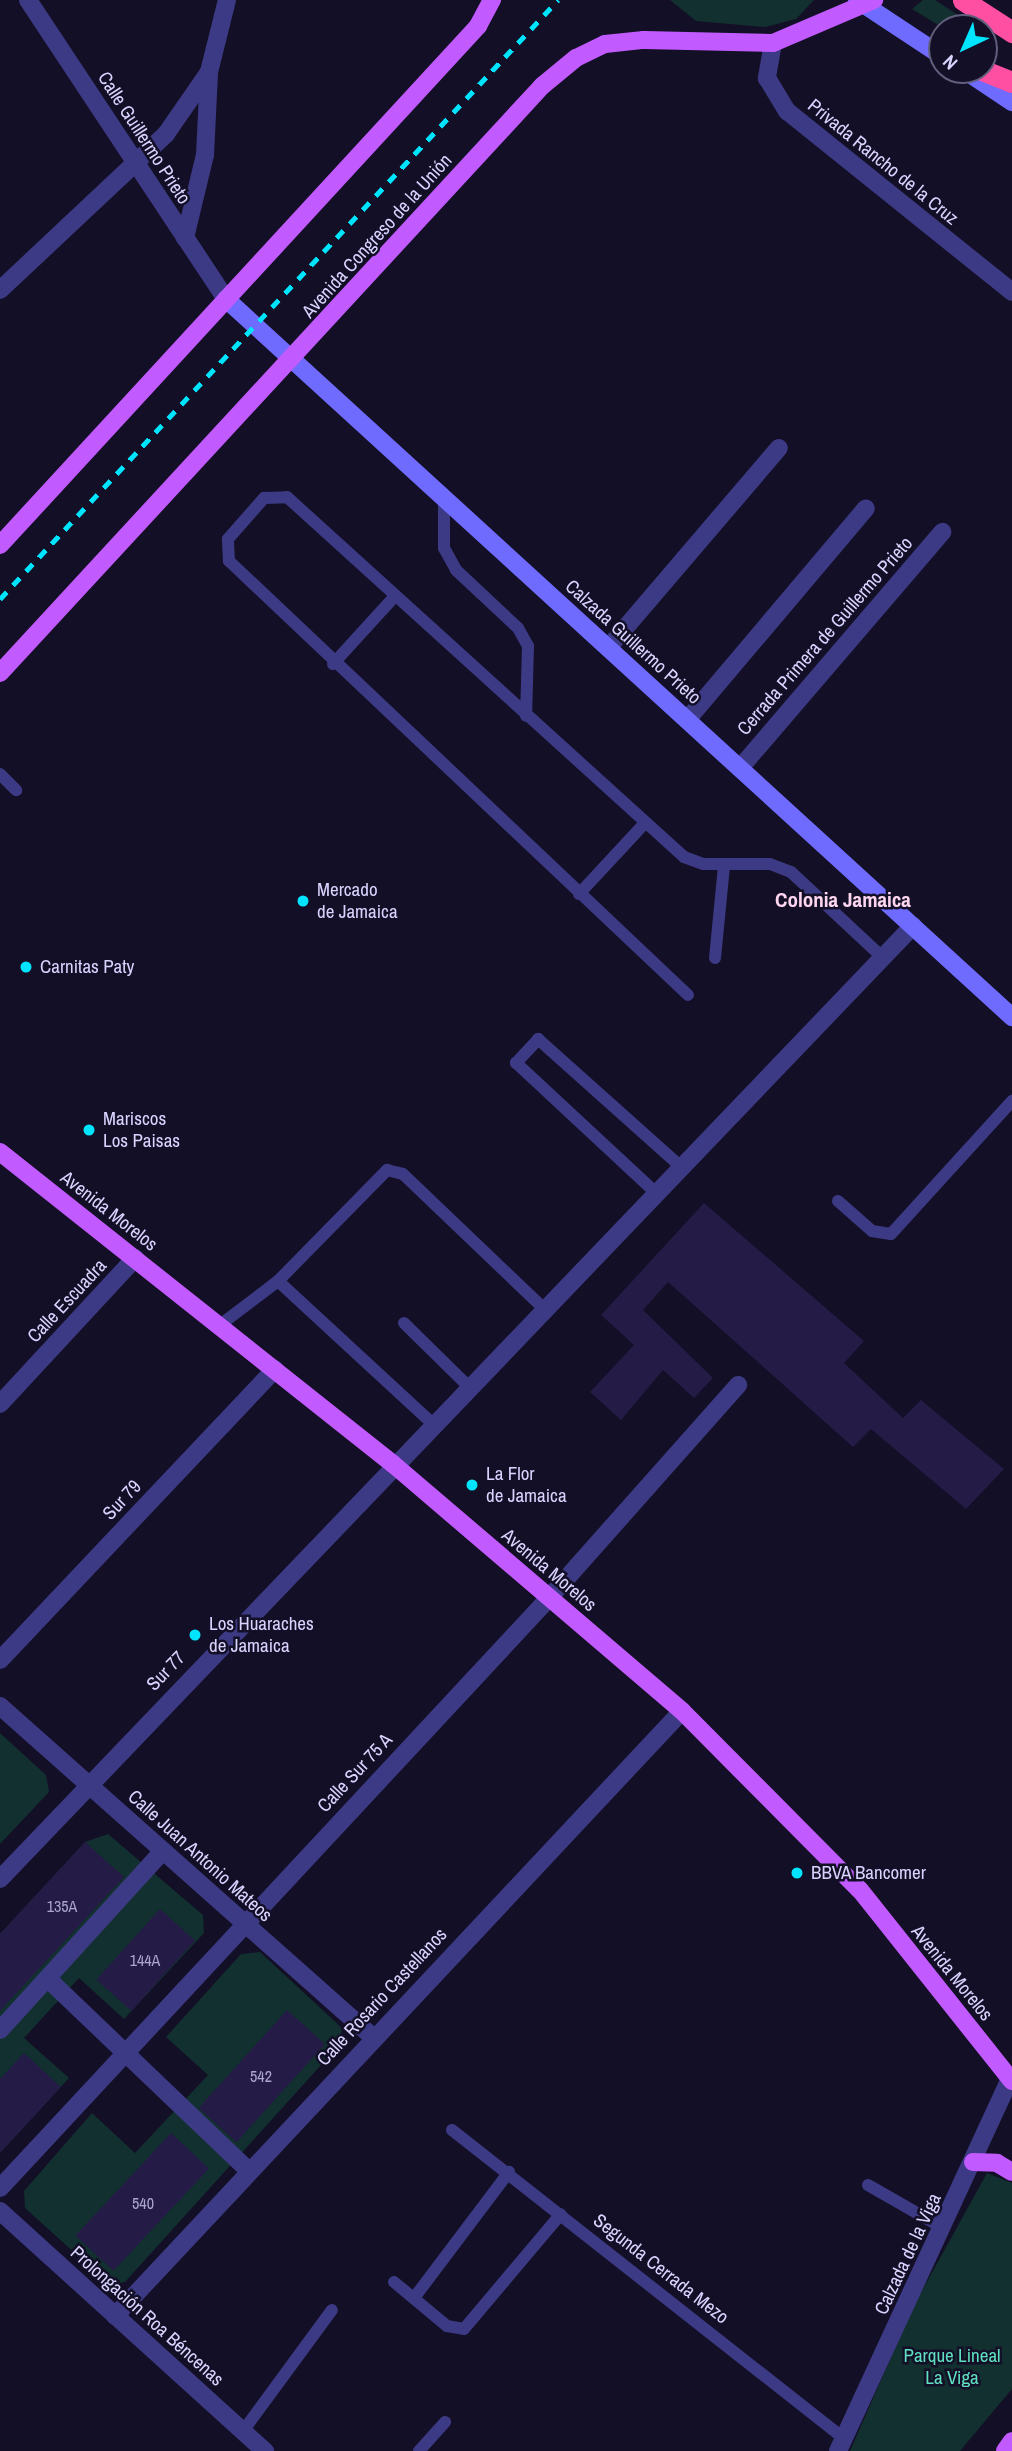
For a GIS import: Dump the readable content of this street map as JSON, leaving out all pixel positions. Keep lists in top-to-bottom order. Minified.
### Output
{"streets":{"main road":["Avenida Congreso de la Unión","Avenida Morelos"],"street":["Calle Guillermo Prieto","Privada Rancho de la Cruz","Cerrada Primera de Guillermo Prieto","Calzada Guillermo Prieto","Calle Escuadra","Sur 79","Sur 77","Calle Sur 75 A","Calle Juan Antonio Mateos","Calle Rosario Castellanos","Calzada de la Viga","Prolongación Roa Béncenas"],"lane":["Segunda Cerrada Mezo"]},"crossings":[["Calle Guillermo Prieto","Calzada Guillermo Prieto"],["Privada Rancho de la Cruz","Avenida Congreso de la Unión"],["Avenida Congreso de la Unión","Calzada Guillermo Prieto"],["Cerrada Primera de Guillermo Prieto","Calzada Guillermo Prieto"],["Calzada Guillermo Prieto","Sur 77"],["Avenida Morelos","Calle Escuadra"],["Avenida Morelos","Sur 79"],["Avenida Morelos","Sur 77"],["Avenida Morelos","Calle Sur 75 A"],["Avenida Morelos","Calle Rosario Castellanos"],["Avenida Morelos","Calzada de la Viga"],["Sur 77","Calle Juan Antonio Mateos"],["Calle Sur 75 A","Calle Juan Antonio Mateos"],["Calle Juan Antonio Mateos","Calle Rosario Castellanos"],["Calle Rosario Castellanos","Prolongación Roa Béncenas"],["Calzada de la Viga","Segunda Cerrada Mezo"]],"districts":["Colonia Jamaica"],"parks":["Parque Lineal La Viga"],"places":["Mercado de Jamaica","Carnitas Paty","Mariscos Los Paisas","La Flor de Jamaica","Los Huaraches de Jamaica","BBVA Bancomer"],"house_numbers":["135A","144A","542","540"],"north":"bottom left"}
